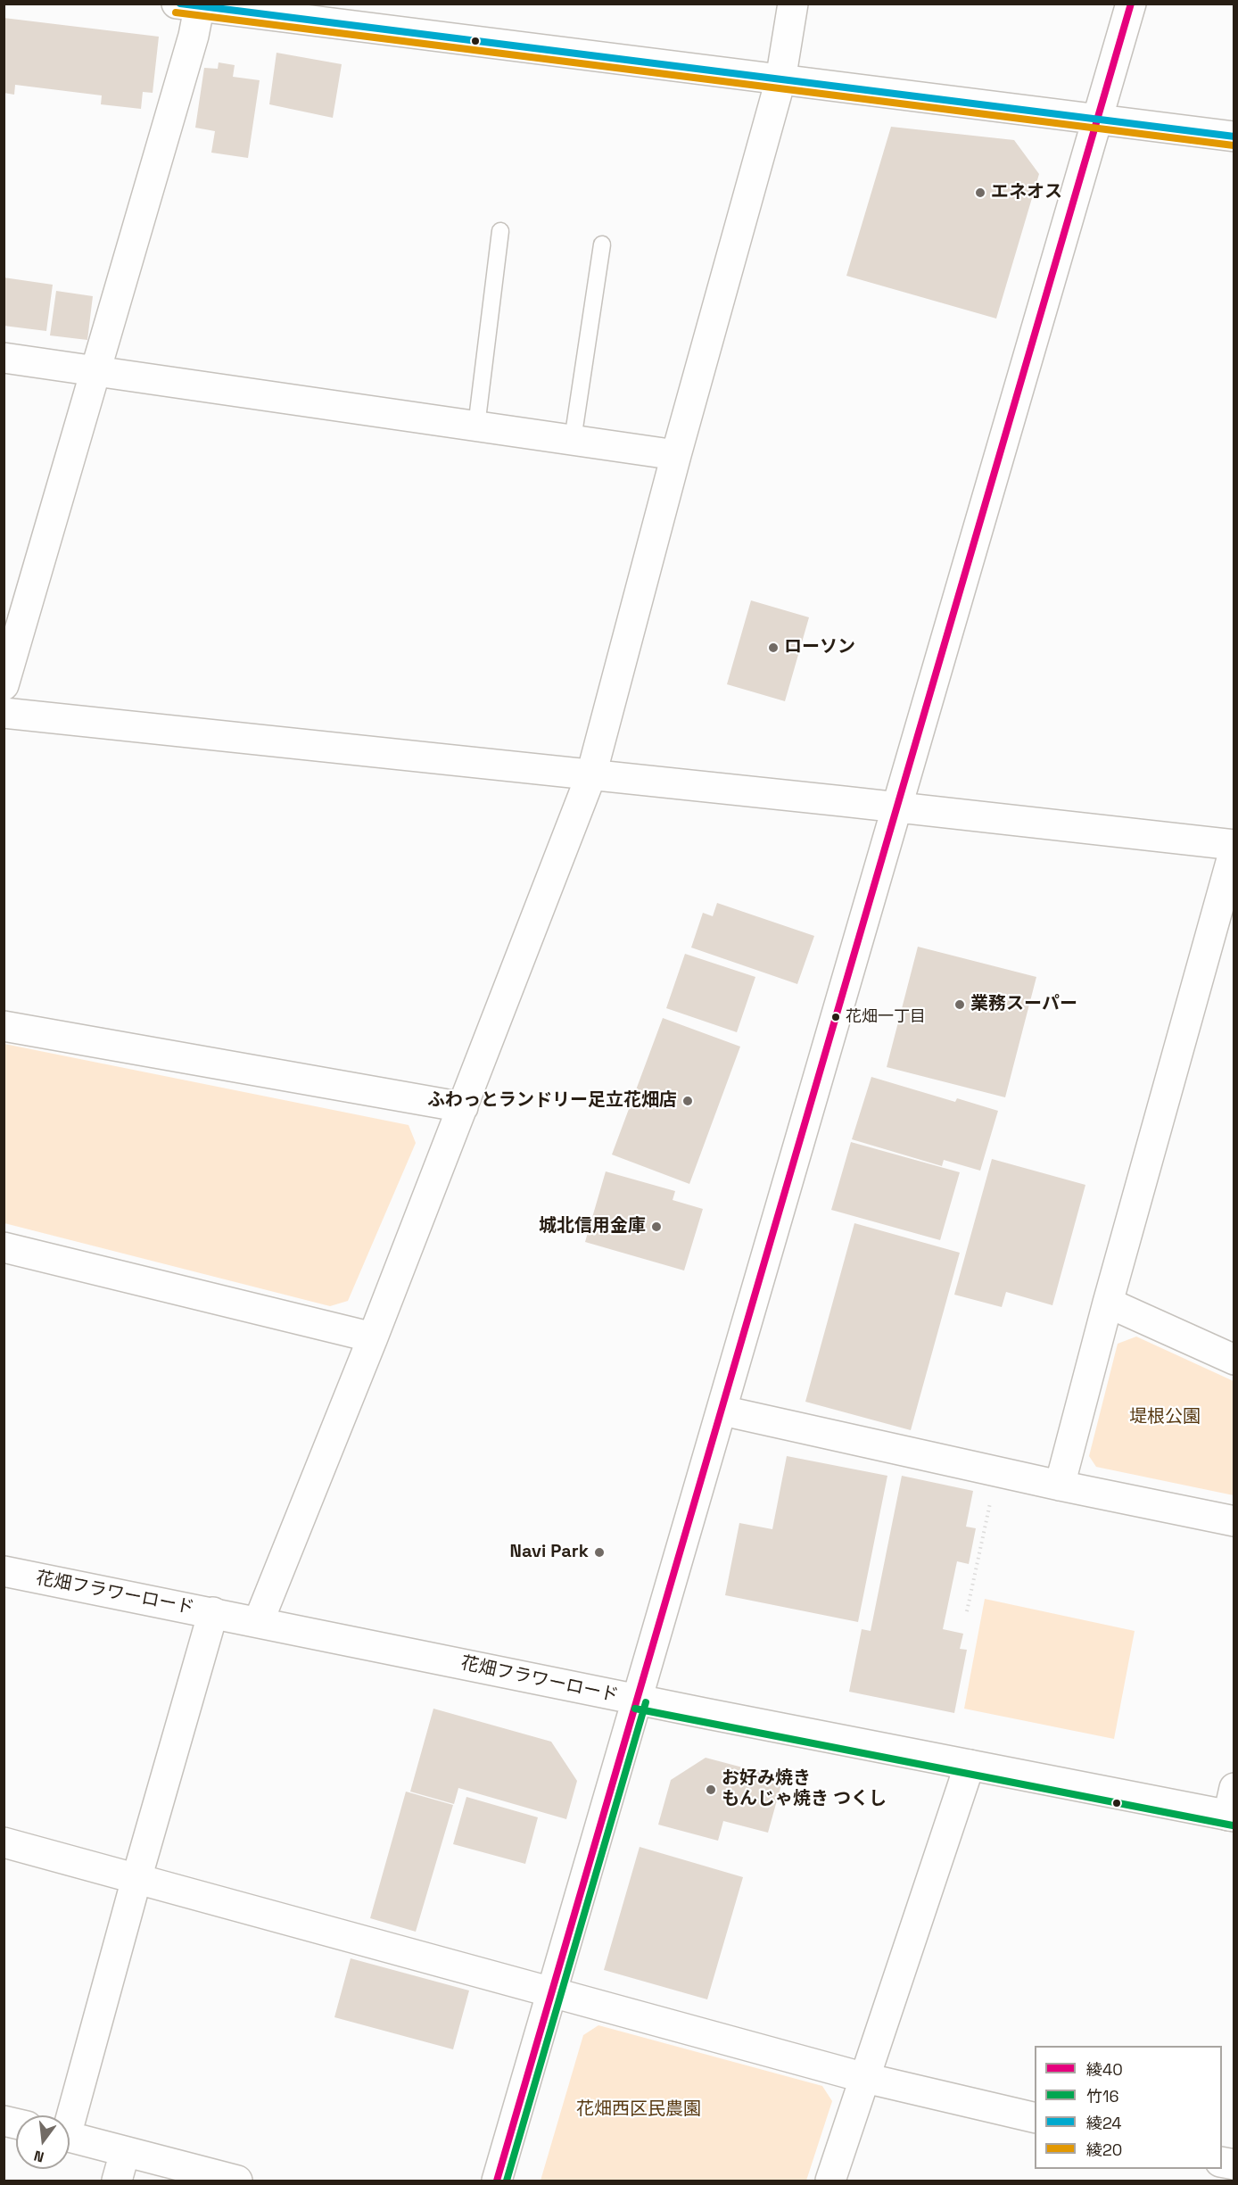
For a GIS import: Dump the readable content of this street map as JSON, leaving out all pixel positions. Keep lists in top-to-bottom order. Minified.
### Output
{"streets":{"street":["花畑フラワーロード"]},"parks":["堤根公園","花畑西区民農園"],"places":["エネオス","ローソン","業務スーパー","花畑一丁目","ふわっとランドリー足立花畑店","城北信用金庫","Navi Park","お好み焼き もんじゃ焼き つくし"],"lines":["transit line 綾40","transit line 綾24","transit line 綾20","transit line 竹16"],"legend":["綾40","竹16","綾24","綾20"],"north":"bottom"}
